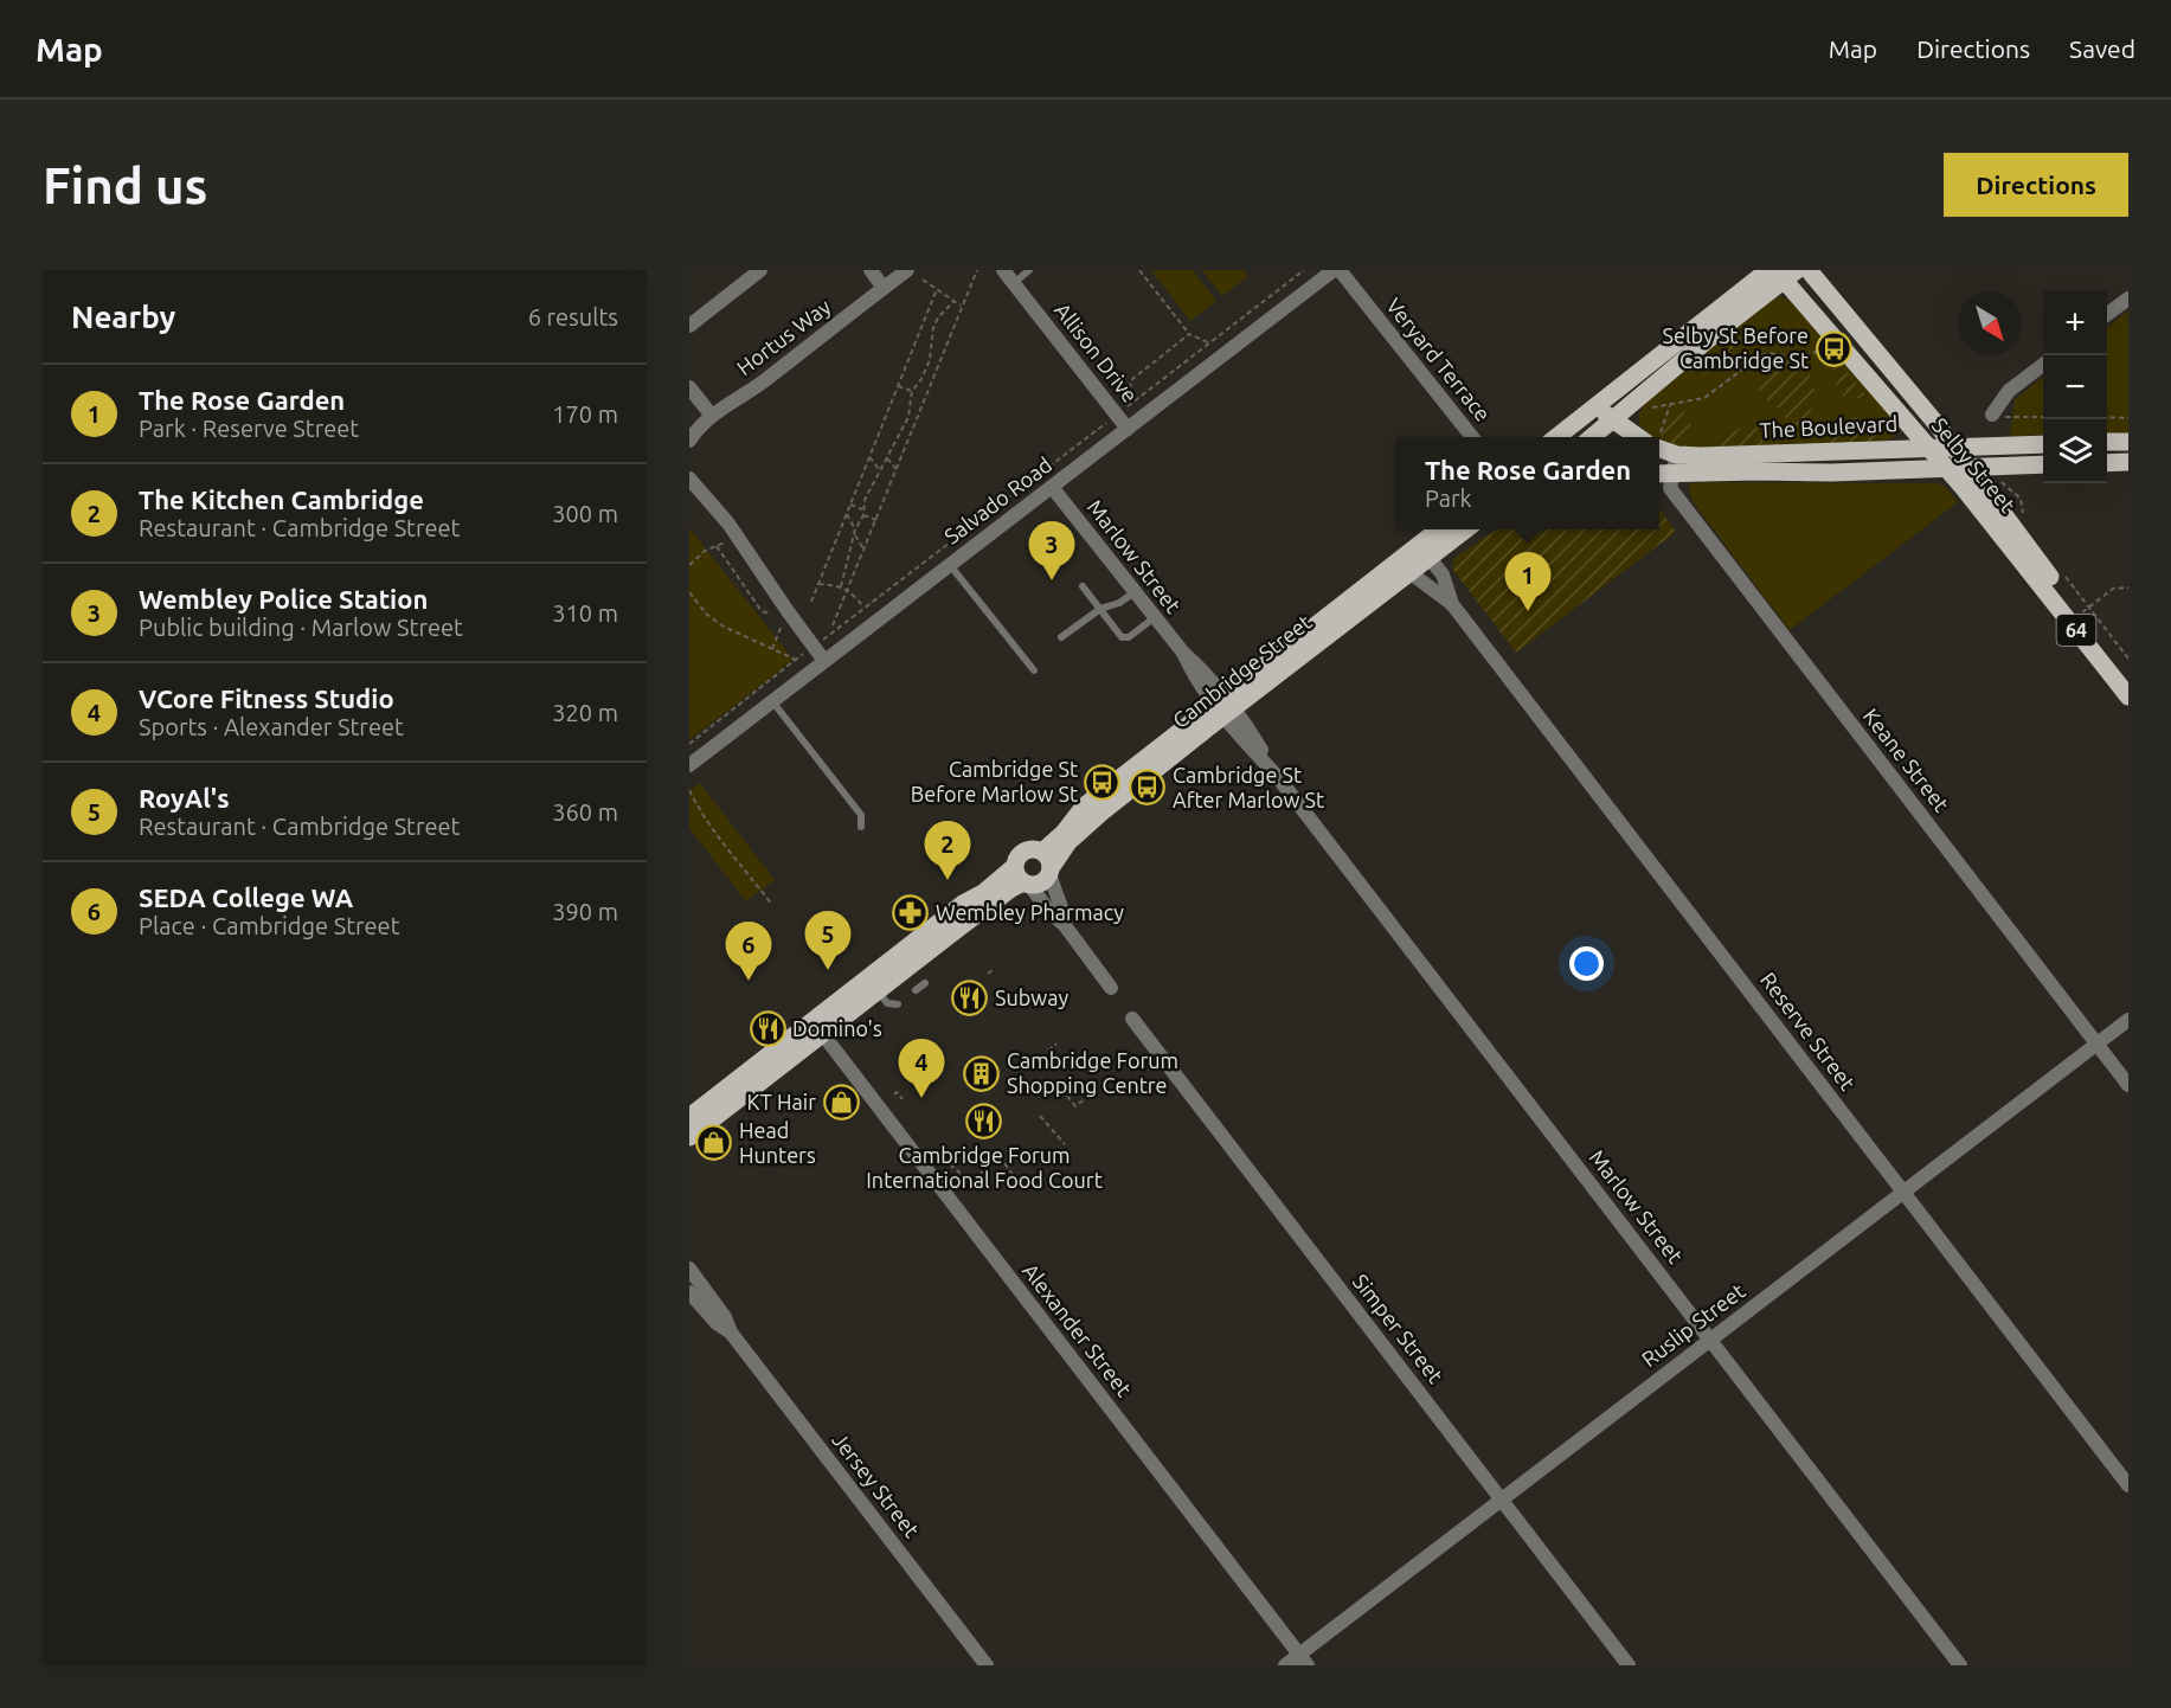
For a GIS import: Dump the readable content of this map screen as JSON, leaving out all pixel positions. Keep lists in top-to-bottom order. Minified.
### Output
{"streets":{"main road":["The Boulevard","Selby Street","64","Cambridge Street"],"street":["Hortus Way","Allison Drive","Veryard Terrace","Salvado Road","Marlow Street","Keane Street","Reserve Street","Ruslip Street","Simper Street","Alexander Street","Jersey Street"]},"crossings":[["Allison Drive","Salvado Road"],["The Boulevard","Selby Street"],["The Boulevard","Keane Street"],["Salvado Road","Marlow Street"],["Marlow Street","Cambridge Street"],["Marlow Street","Ruslip Street"],["Cambridge Street","Reserve Street"],["Keane Street","Ruslip Street"],["Reserve Street","Ruslip Street"],["Ruslip Street","Simper Street"],["Ruslip Street","Alexander Street"]],"places":{"bus stop":["Selby St Before Cambridge St","Cambridge St Before Marlow St","Cambridge St After Marlow St"],"pharmacy":["Wembley Pharmacy"],"restaurant":["Subway","Domino's","Cambridge Forum International Food Court"],"building":["Cambridge Forum Shopping Centre"],"shop":["KT Hair","Head Hunters"]},"north":"bottom right","page":{"header":"Map","nav":["Map","Directions","Saved"],"buttons":"Directions","title":"Find us","heading":["Nearby","6 results"],"map_buttons":["+","−"],"list":[{"mark":"1","name":"The Rose Garden","note":"Park · Reserve Street","value":"170 m"},{"mark":"2","name":"The Kitchen Cambridge","note":"Restaurant · Cambridge Street","value":"300 m"},{"mark":"3","name":"Wembley Police Station","note":"Public building · Marlow Street","value":"310 m"},{"mark":"4","name":"VCore Fitness Studio","note":"Sports · Alexander Street","value":"320 m"},{"mark":"5","name":"RoyAl's","note":"Restaurant · Cambridge Street","value":"360 m"},{"mark":"6","name":"SEDA College WA","note":"Place · Cambridge Street","value":"390 m"}],"popup":["The Rose Garden","Park"],"pins":["3","1","2","5","6","4"]}}
